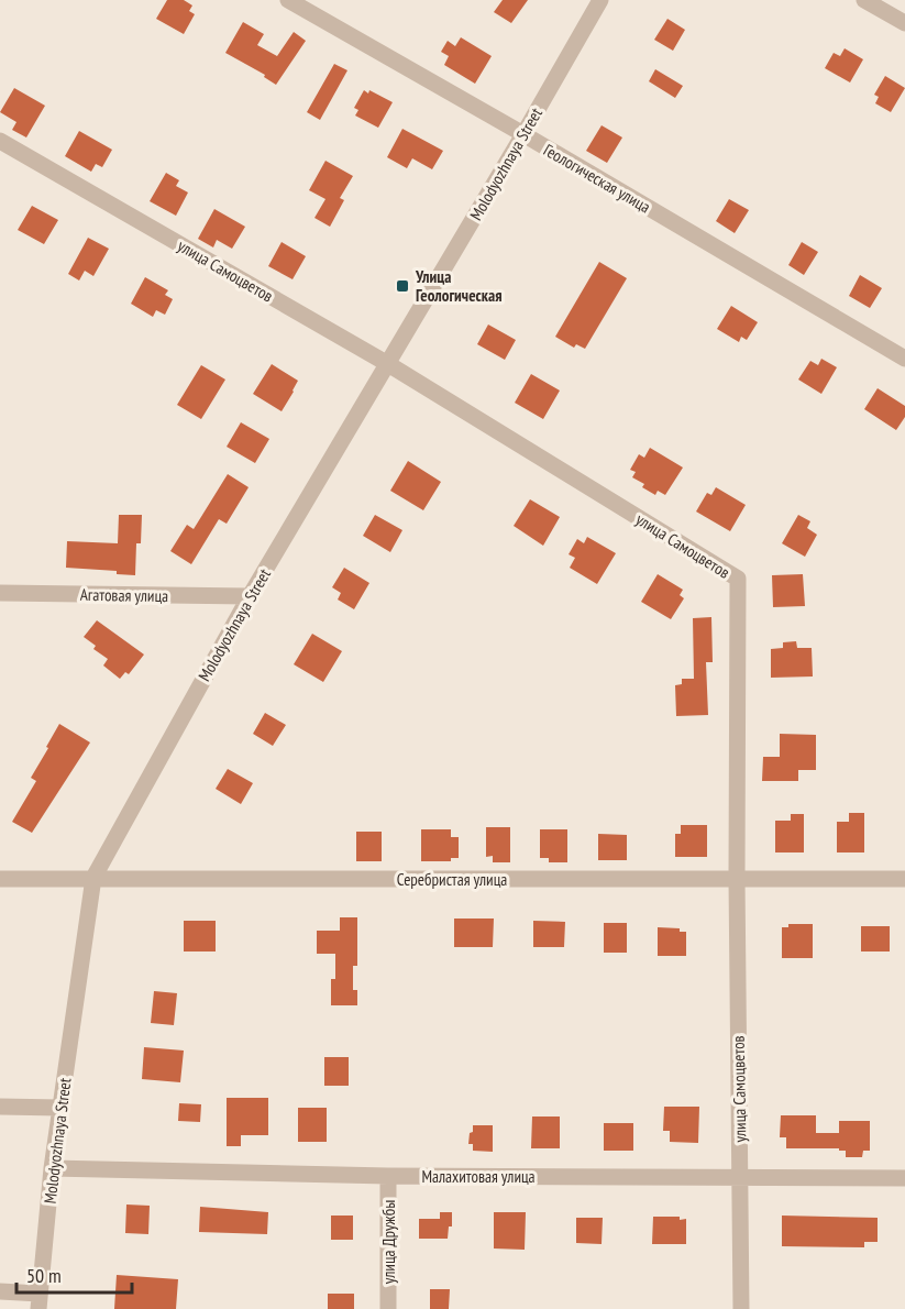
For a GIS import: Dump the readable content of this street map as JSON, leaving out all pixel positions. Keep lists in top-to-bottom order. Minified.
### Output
{"streets":{"street":["Molodyozhnaya Street","Геологическая улица","улица Самоцветов","Агатовая улица","Серебристая улица","Малахитовая улица","улица Дружбы"]},"crossings":[["Molodyozhnaya Street","Геологическая улица"],["Molodyozhnaya Street","улица Самоцветов"],["Molodyozhnaya Street","Агатовая улица"],["Molodyozhnaya Street","Серебристая улица"],["Molodyozhnaya Street","Малахитовая улица"],["улица Самоцветов","Серебристая улица"],["улица Самоцветов","Малахитовая улица"],["Малахитовая улица","улица Дружбы"]],"places":{"transit":["Улица Геологическая"]},"scale_bar":"50 m"}
